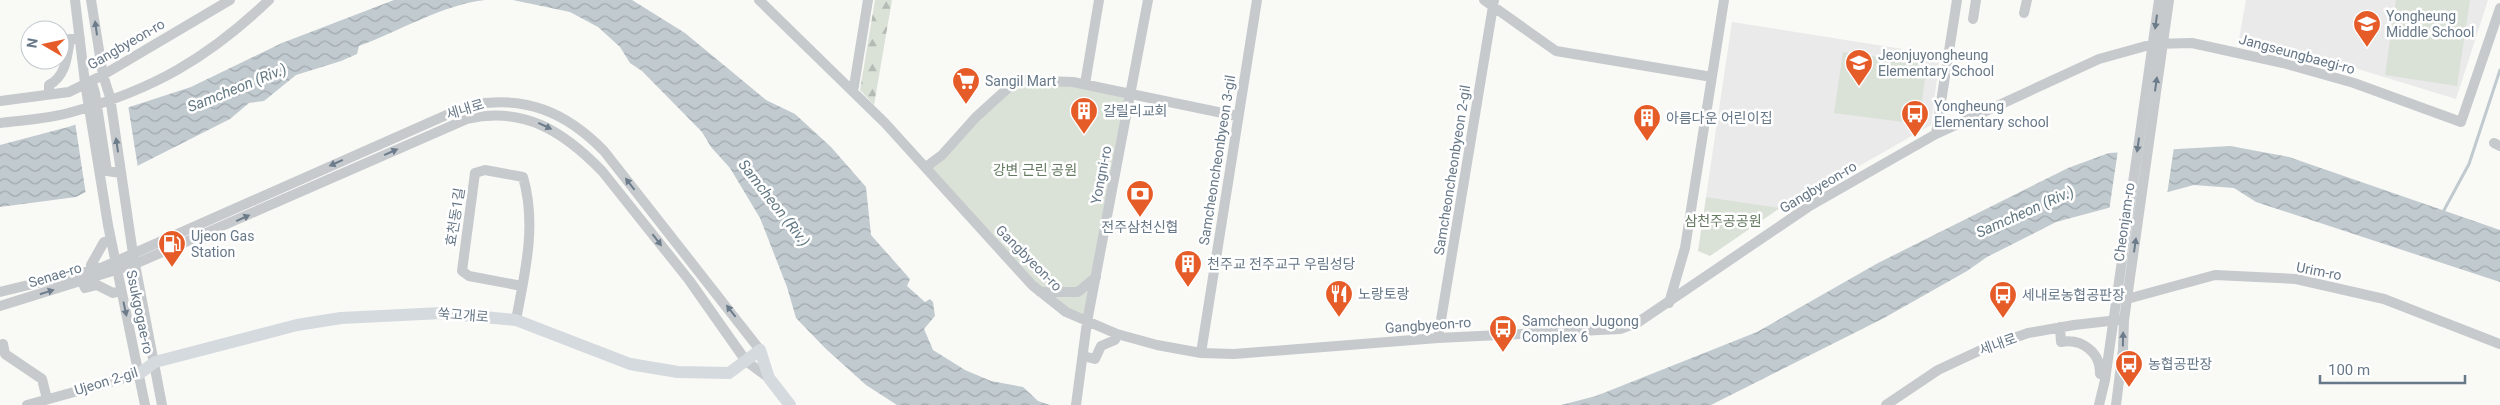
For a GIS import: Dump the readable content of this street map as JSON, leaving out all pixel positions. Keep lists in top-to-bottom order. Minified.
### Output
{"streets":{"main road":["세내로","쑥고개로","Ujeon 2-gil"],"street":["Gangbyeon-ro","Jangseungbaegi-ro","Samcheoncheonbyeon 3-gil","Samcheoncheonbyeon 2-gil","Yongni-ro","효천동1길","Cheonjam-ro","Urim-ro","Senae-ro","Ssukgogae-ro"]},"crossings":[["Gangbyeon-ro","Jangseungbaegi-ro"],["Gangbyeon-ro","Samcheoncheonbyeon 3-gil"],["Gangbyeon-ro","Samcheoncheonbyeon 2-gil"],["Gangbyeon-ro","Yongni-ro"],["Gangbyeon-ro","Cheonjam-ro"],["Gangbyeon-ro","Ssukgogae-ro"],["Jangseungbaegi-ro","Cheonjam-ro"],["세내로","Cheonjam-ro"],["세내로","Senae-ro"],["세내로","Ssukgogae-ro"],["세내로","쑥고개로"],["효천동1길","쑥고개로"],["Cheonjam-ro","Urim-ro"],["Senae-ro","Ssukgogae-ro"],["Ssukgogae-ro","쑥고개로"],["Ssukgogae-ro","Ujeon 2-gil"],["쑥고개로","Ujeon 2-gil"]],"water":["Samcheon (Riv.)"],"parks":["강변 근린 공원","삼천주공공원"],"places":{"school or university":["Yongheung Middle School","Jeonjuyongheung Elementary School"],"supermarket":["Sangil Mart"],"building":["갈릴리교회","아름다운 어린이집","천주교 전주교구 우림성당"],"bus stop":["Yongheung Elementary school","세내로농협공판장","Samcheon Jugong Complex 6","농협공판장"],"bank":["전주삼천신협"],"fuel station":["Ujeon Gas Station"],"restaurant":["노랑토랑"]},"scale_bar":"100 m","north":"left"}
